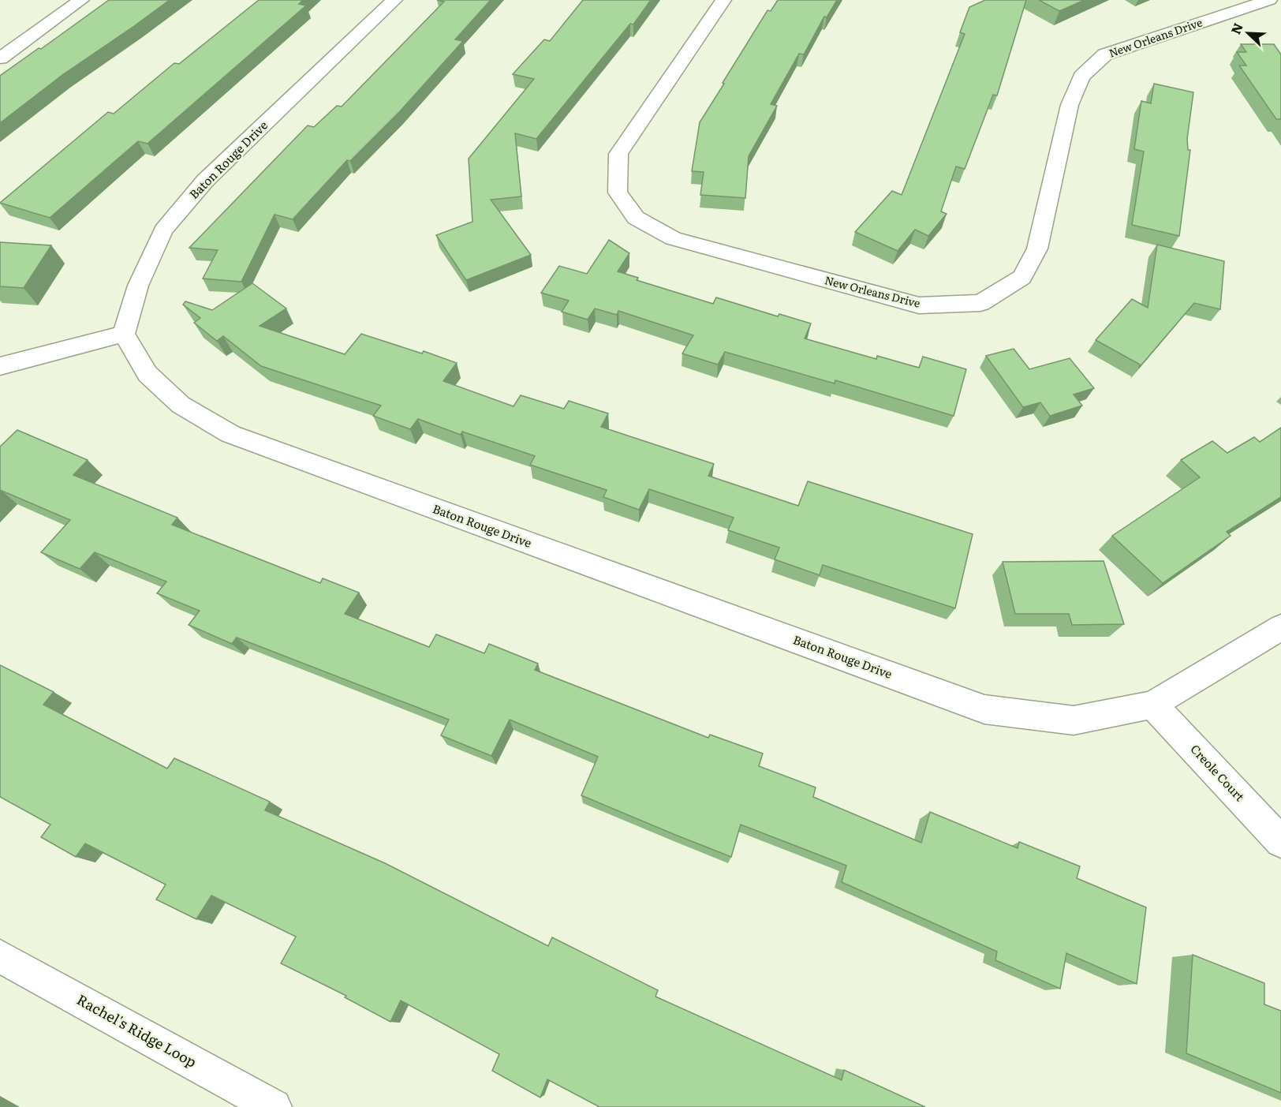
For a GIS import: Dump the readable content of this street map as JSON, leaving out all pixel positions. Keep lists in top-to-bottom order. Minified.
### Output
{"streets":{"street":["New Orleans Drive","Baton Rouge Drive","Creole Court","Rachel's Ridge Loop"]},"crossings":[["Baton Rouge Drive","Creole Court"]],"north":"top left"}
